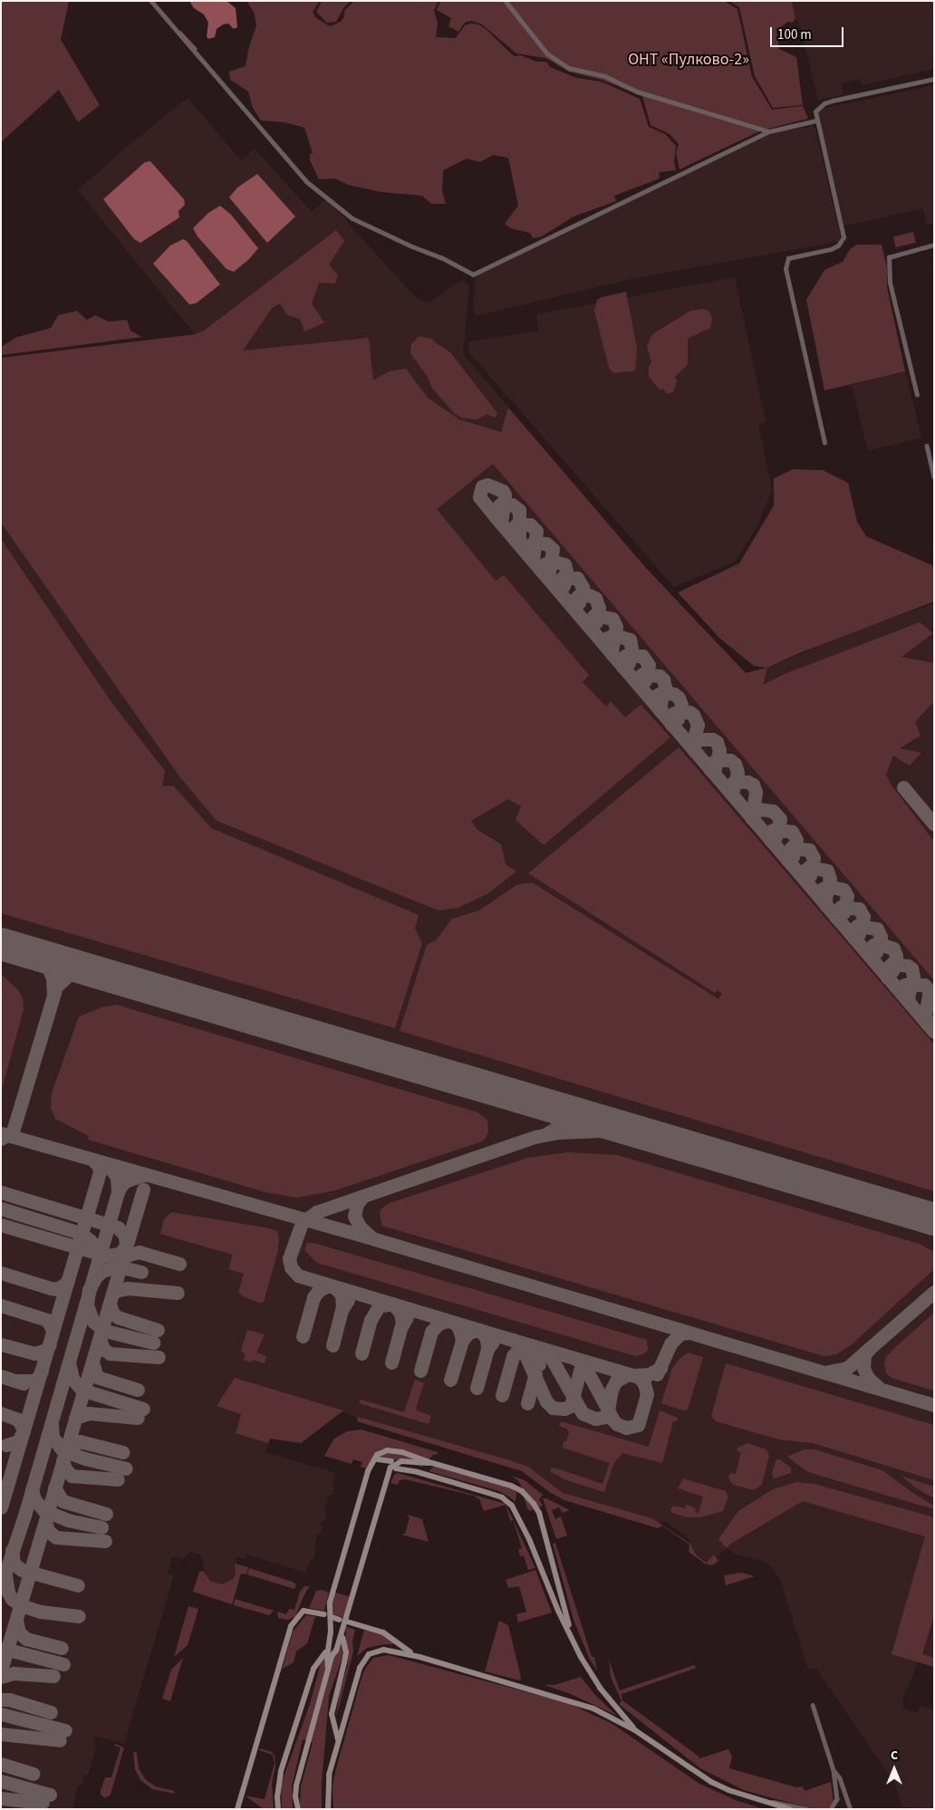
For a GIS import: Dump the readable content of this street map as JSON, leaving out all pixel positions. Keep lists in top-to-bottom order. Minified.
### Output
{"parks":["ОНТ «Пулково-2»"],"scale_bar":"100 m","north":"top"}
